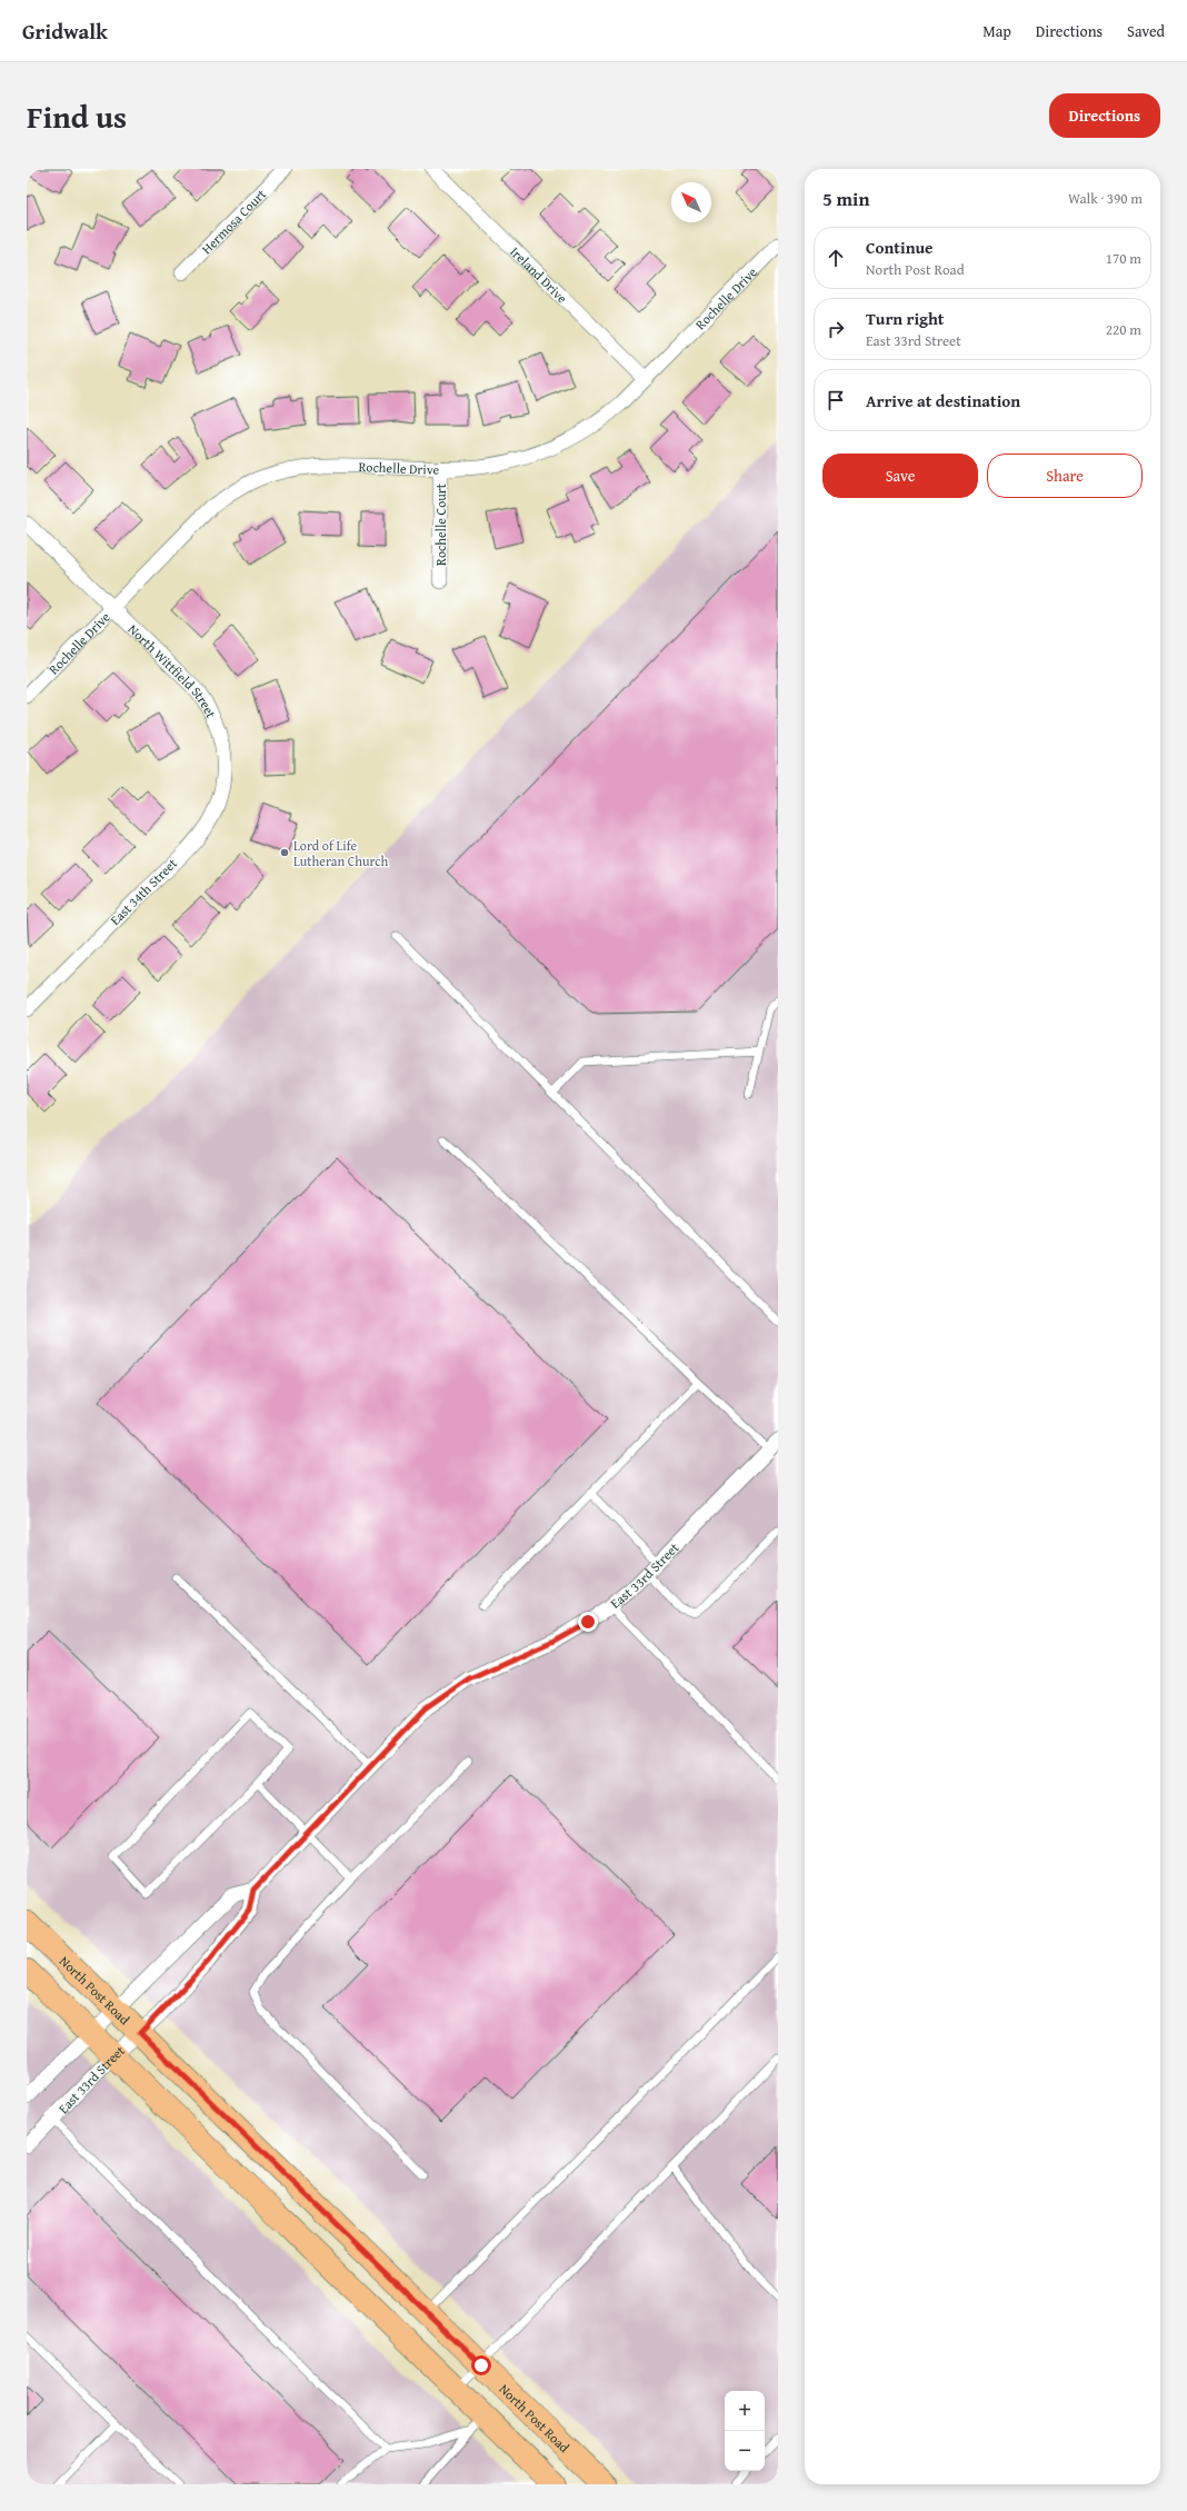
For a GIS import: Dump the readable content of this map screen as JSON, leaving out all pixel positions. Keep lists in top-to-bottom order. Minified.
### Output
{"streets":{"main road":["North Post Road"],"street":["Hermosa Court","Ireland Drive","Rochelle Drive","Rochelle Court","North Wittfield Street","East 34th Street","East 33rd Street"]},"crossings":[["Ireland Drive","Rochelle Drive"],["Rochelle Drive","Rochelle Court"],["Rochelle Drive","North Wittfield Street"],["North Wittfield Street","East 34th Street"],["East 33rd Street","North Post Road"]],"places":["Lord of Life Lutheran Church"],"north":"top left","page":{"header":"Gridwalk","nav":["Map","Directions","Saved"],"title":"Find us","buttons":["Directions",["Save","Share"]],"heading":["5 min","Walk · 390 m"],"list":[["Continue","North Post Road","170 m"],["Turn right","East 33rd Street","220 m"],"Arrive at destination"],"map_buttons":["+","−"]}}
